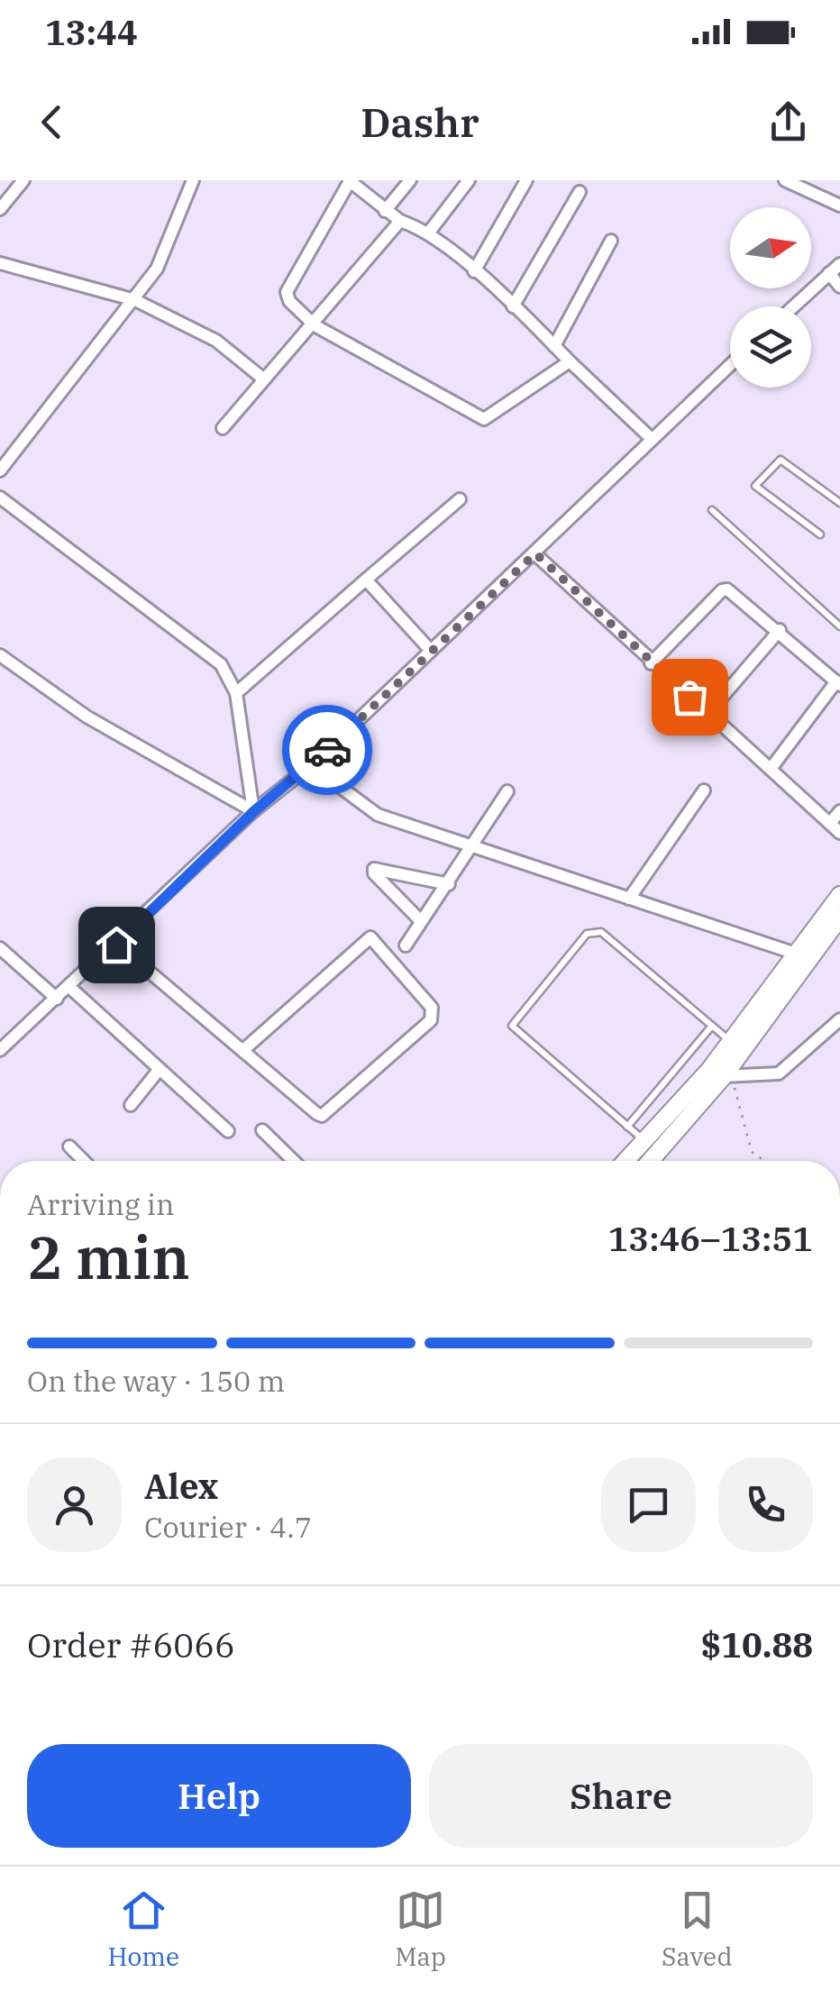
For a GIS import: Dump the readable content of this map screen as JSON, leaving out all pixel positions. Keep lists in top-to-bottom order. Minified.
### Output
{"north":"right","page":{"status":"13:44","header":"Dashr","heading":["2 min","Arriving in","13:46–13:51"],"panel":["Alex","Courier · 4.7","Order #6066","$10.88"],"bar":"On the way · 150 m","buttons":["Help","Share"],"tabs":["Home","Map","Saved"]}}
